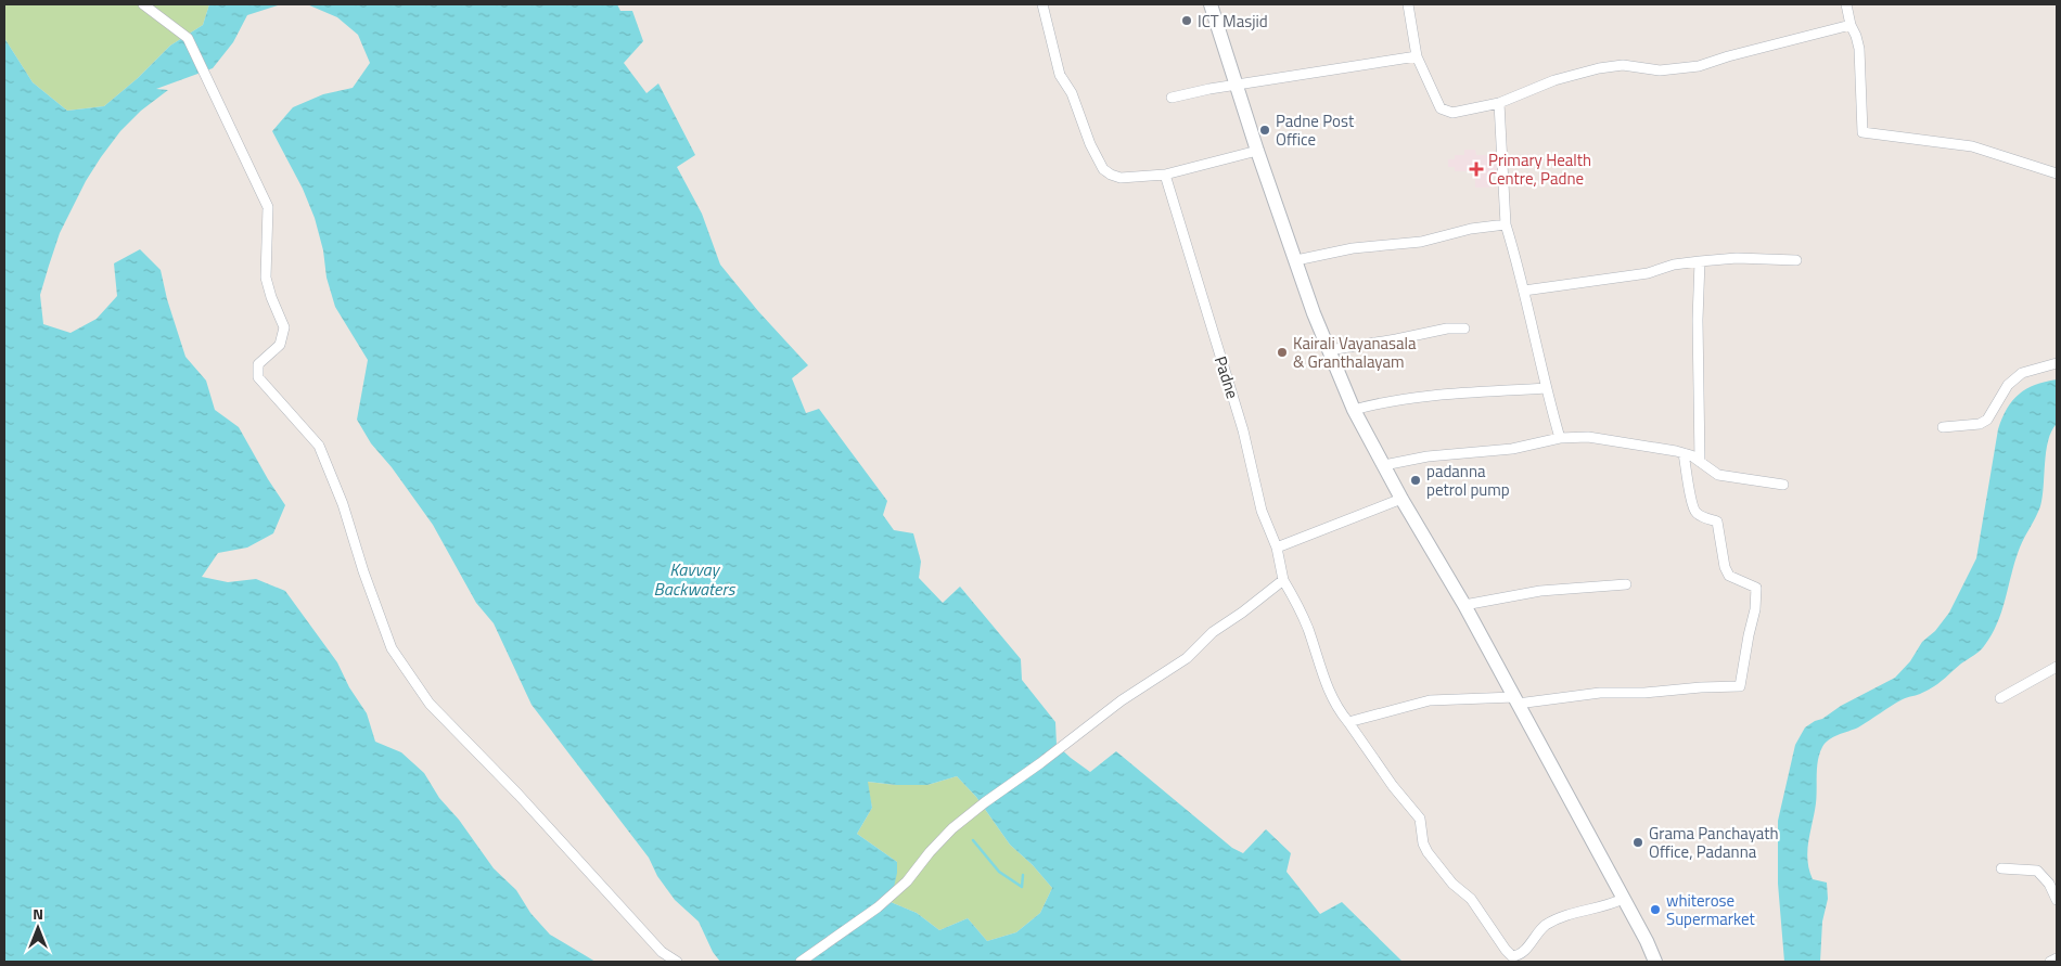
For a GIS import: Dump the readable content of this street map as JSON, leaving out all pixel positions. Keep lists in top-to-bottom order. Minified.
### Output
{"streets":{"street":["Padne"]},"water":["Kavvay Backwaters"],"places":{"other":["ICT Masjid","Padne Post Office","Kairali Vayanasala & Granthalayam","padanna petrol pump","Grama Panchayath Office, Padanna","whiterose Supermarket"],"health":["Primary Health Centre, Padne"]},"north":"top"}
